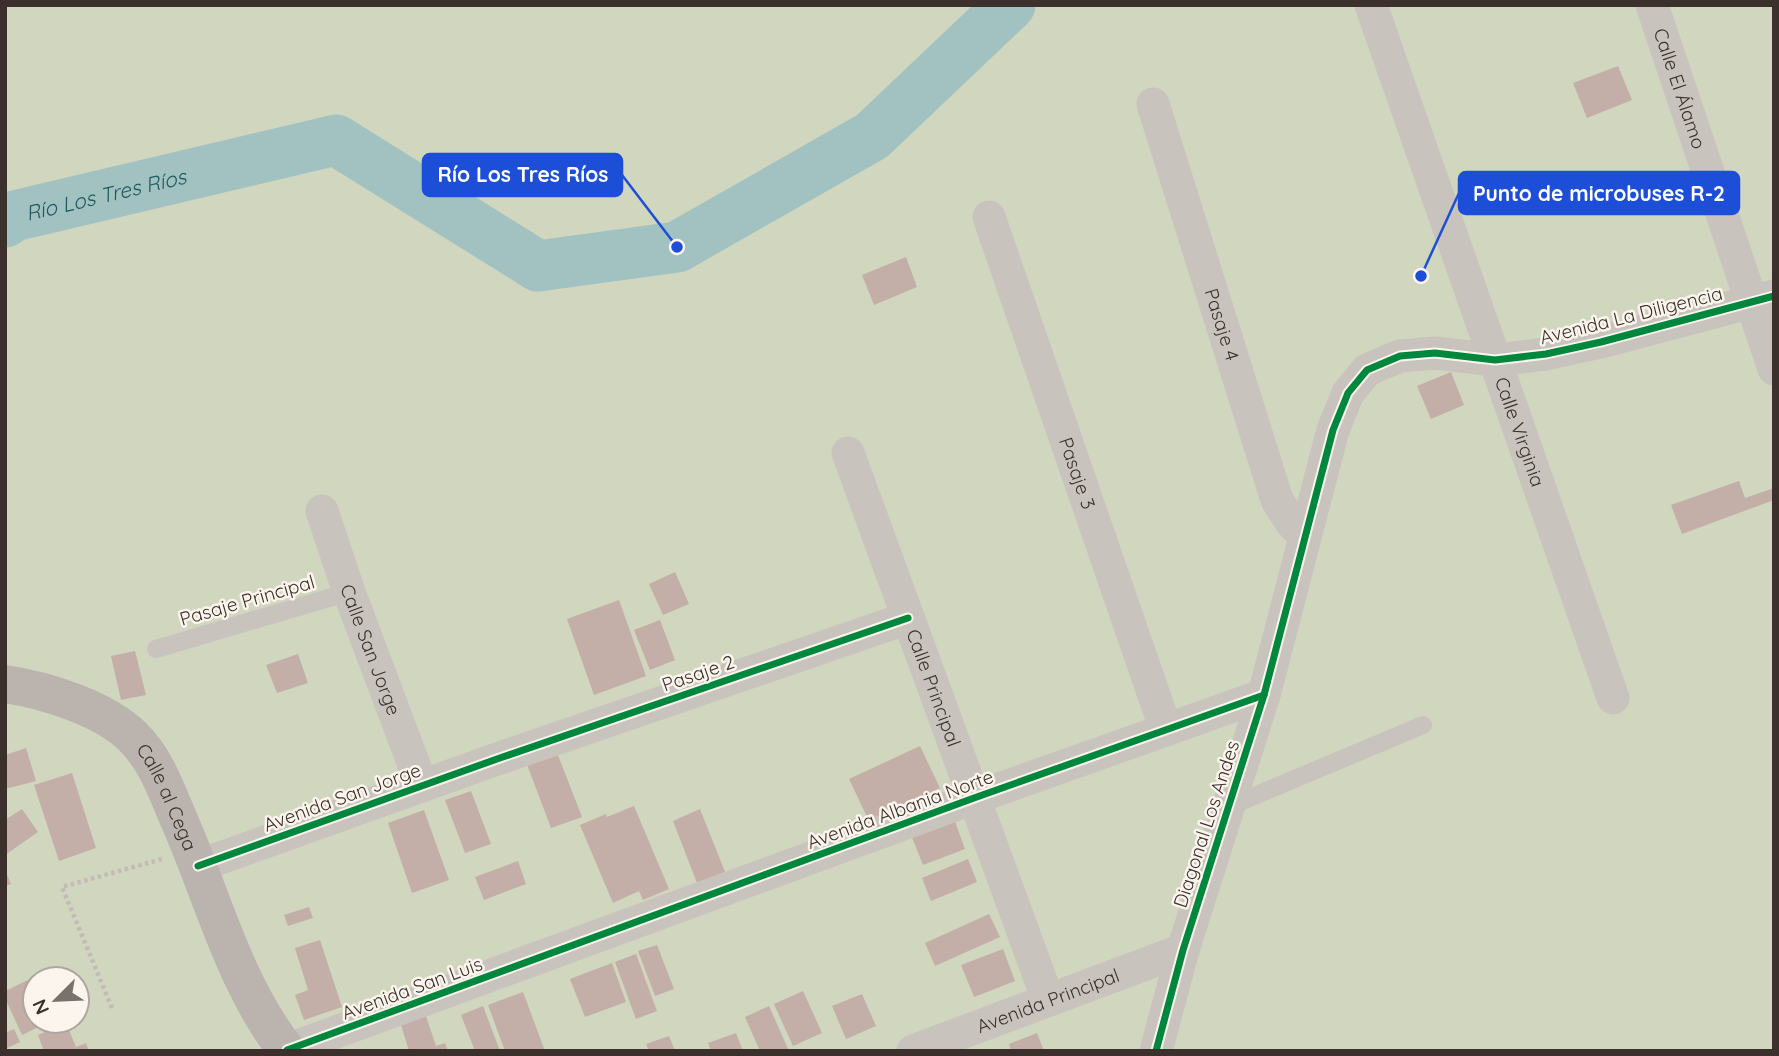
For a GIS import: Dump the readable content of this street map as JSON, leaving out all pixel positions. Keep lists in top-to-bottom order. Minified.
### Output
{"streets":{"street":["Calle El Álamo","Avenida La Diligencia","Pasaje 4","Calle Virginia","Pasaje 3","Calle San Jorge","Pasaje 2","Calle Principal","Avenida San Jorge","Calle al Cega","Avenida Albania Norte","Diagonal Los Andes","Avenida San Luis","Avenida Principal"],"lane":["Pasaje Principal"]},"crossings":[["Calle El Álamo","Avenida La Diligencia"],["Avenida La Diligencia","Calle Virginia"],["Avenida La Diligencia","Diagonal Los Andes"],["Pasaje 4","Diagonal Los Andes"],["Pasaje 3","Avenida Albania Norte"],["Pasaje Principal","Calle San Jorge"],["Calle San Jorge","Avenida San Jorge"],["Pasaje 2","Calle Principal"],["Pasaje 2","Avenida San Jorge"],["Calle Principal","Avenida Albania Norte"],["Calle Principal","Avenida Principal"],["Avenida San Jorge","Calle al Cega"],["Calle al Cega","Avenida San Luis"],["Avenida Albania Norte","Diagonal Los Andes"],["Avenida Albania Norte","Avenida San Luis"],["Diagonal Los Andes","Avenida Principal"]],"water":["Río Los Tres Ríos"],"places":["Río Los Tres Ríos","Punto de microbuses R-2"],"north":"bottom left"}
